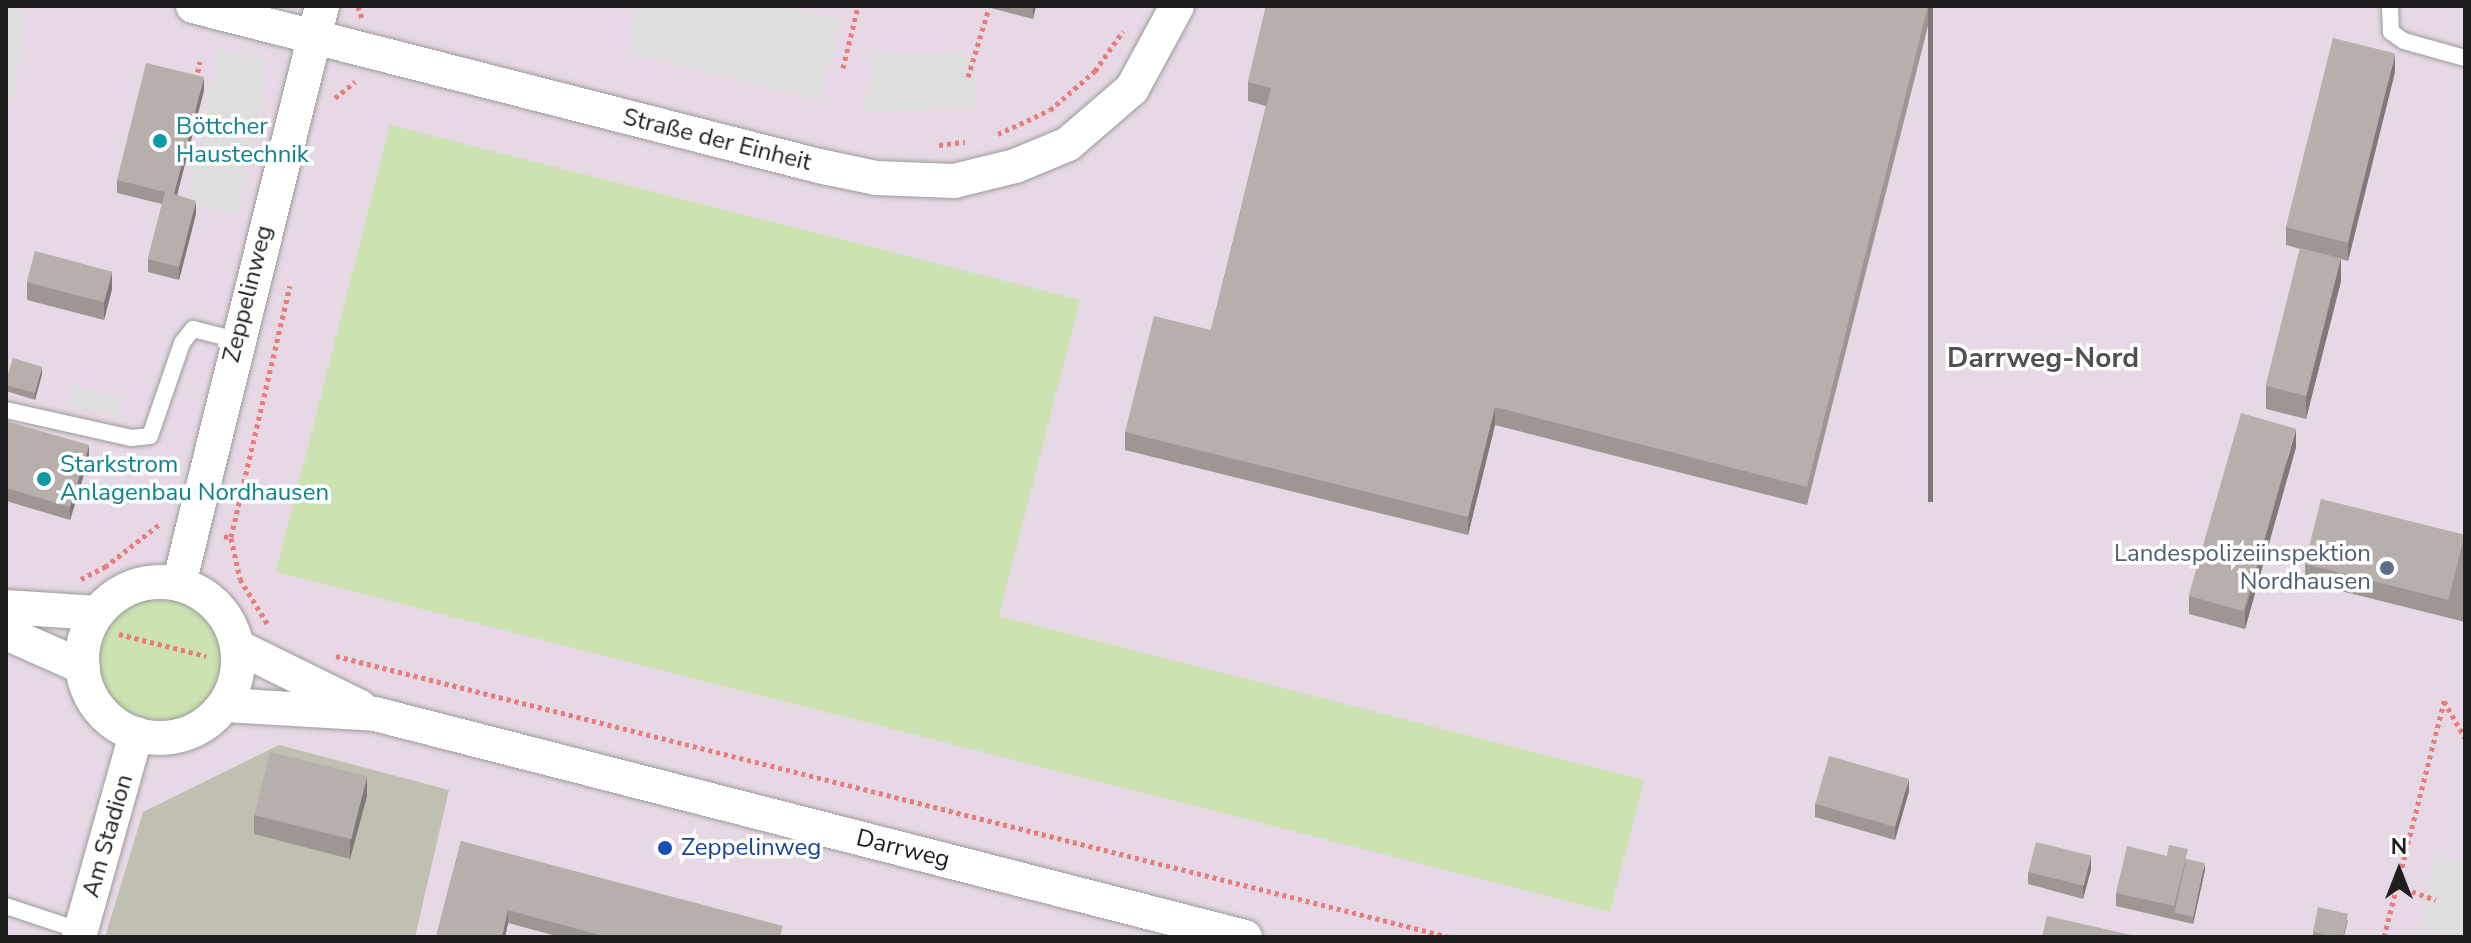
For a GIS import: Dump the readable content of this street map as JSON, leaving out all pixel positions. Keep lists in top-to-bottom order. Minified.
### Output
{"streets":{"street":["Straße der Einheit","Zeppelinweg","Am Stadion","Darrweg"]},"crossings":[["Straße der Einheit","Zeppelinweg"]],"districts":["Darrweg-Nord"],"places":["Böttcher Haustechnik","Starkstrom Anlagenbau Nordhausen","Landespolizeiinspektion Nordhausen","Zeppelinweg"],"north":"top"}
